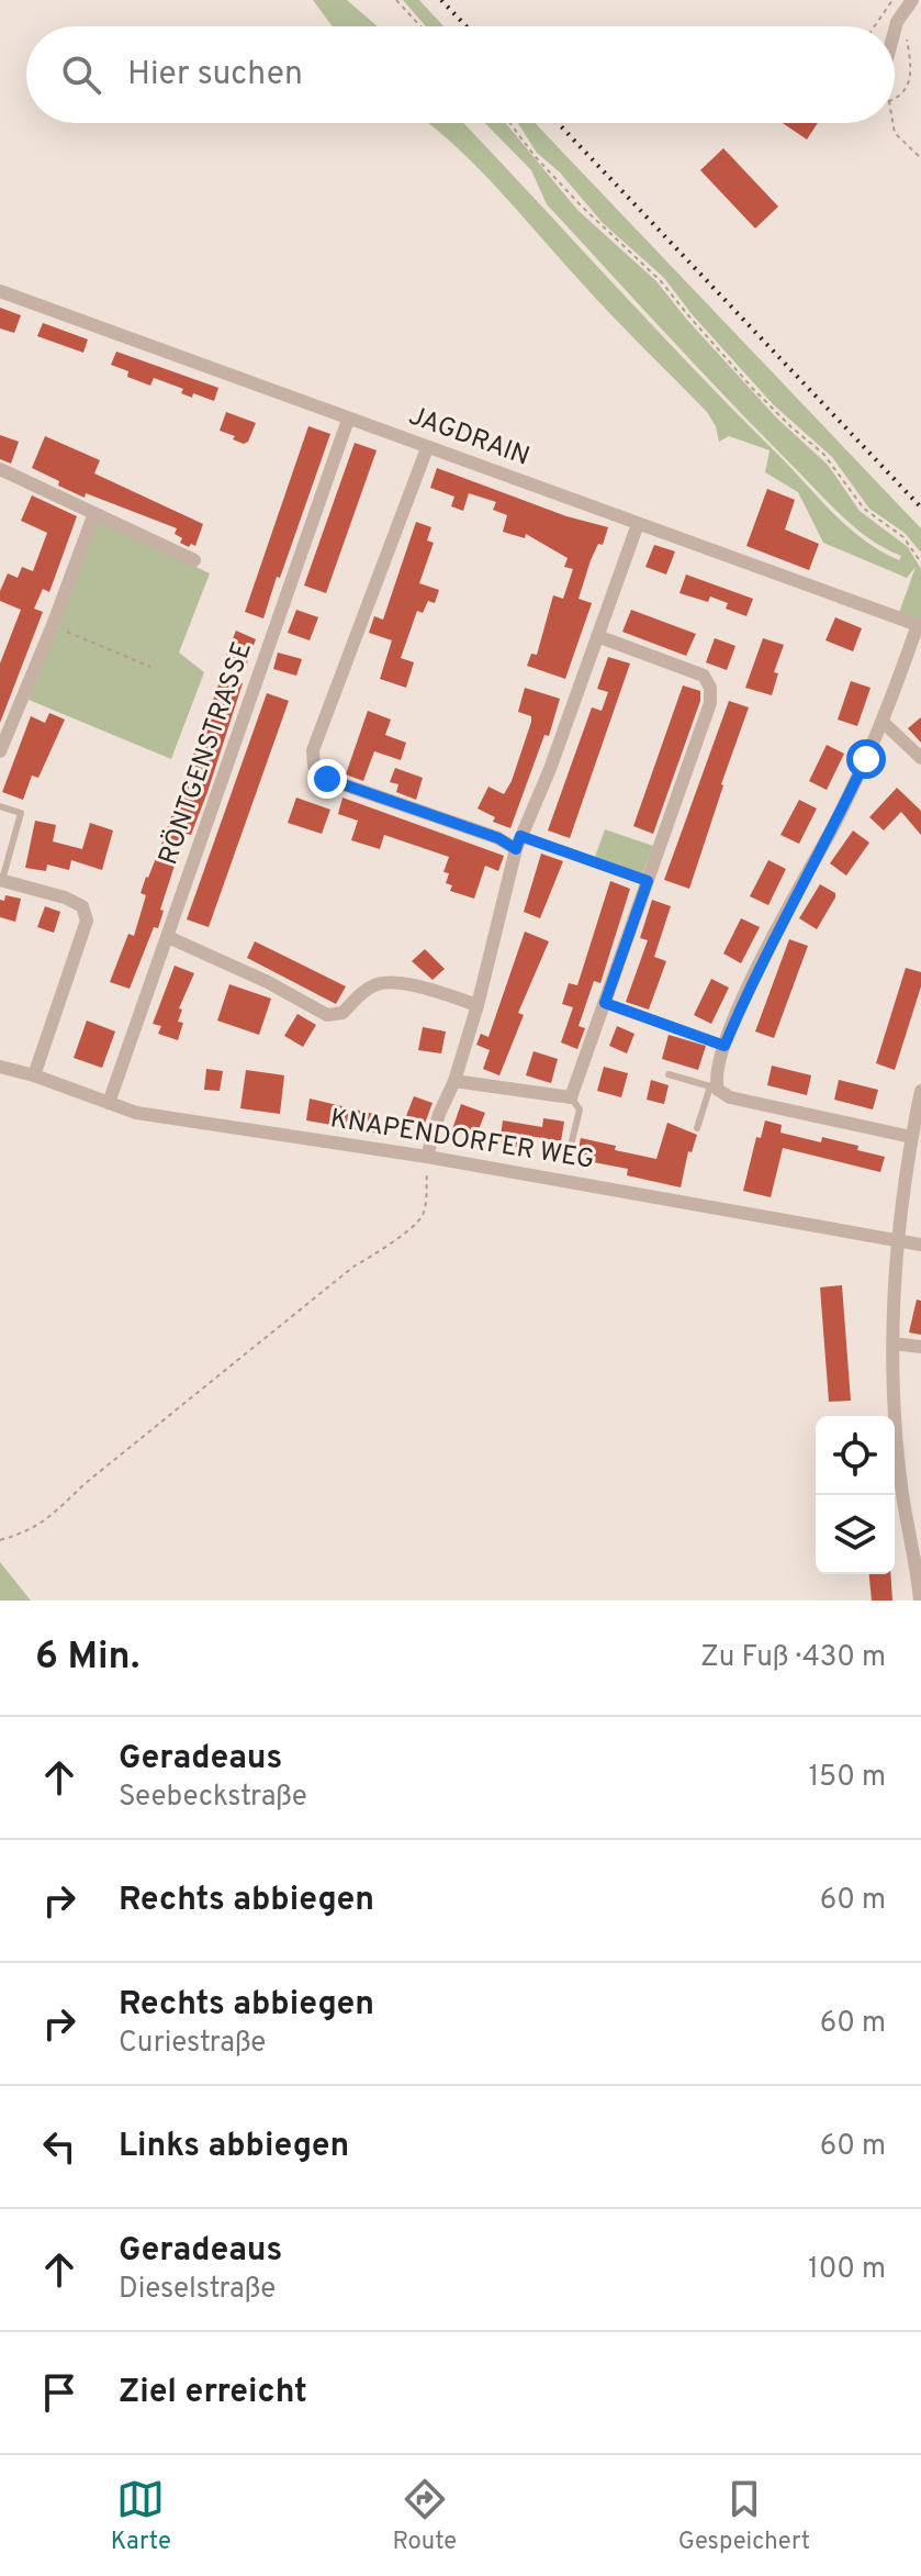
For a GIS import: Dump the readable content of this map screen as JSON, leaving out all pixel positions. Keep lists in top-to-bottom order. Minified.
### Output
{"streets":{"street":["JAGDRAIN","RÖNTGENSTRASSE","KNAPENDORFER WEG"]},"crossings":[["JAGDRAIN","RÖNTGENSTRASSE"],["RÖNTGENSTRASSE","KNAPENDORFER WEG"]],"page":{"search":"Hier suchen","heading":["6 Min.","Zu Fuß · 430 m"],"list":[["Geradeaus","Seebeckstraße","150 m"],["Rechts abbiegen","60 m"],["Rechts abbiegen","Curiestraße","60 m"],["Links abbiegen","60 m"],["Geradeaus","Dieselstraße","100 m"],"Ziel erreicht"],"nav":["Karte","Route","Gespeichert"]}}
